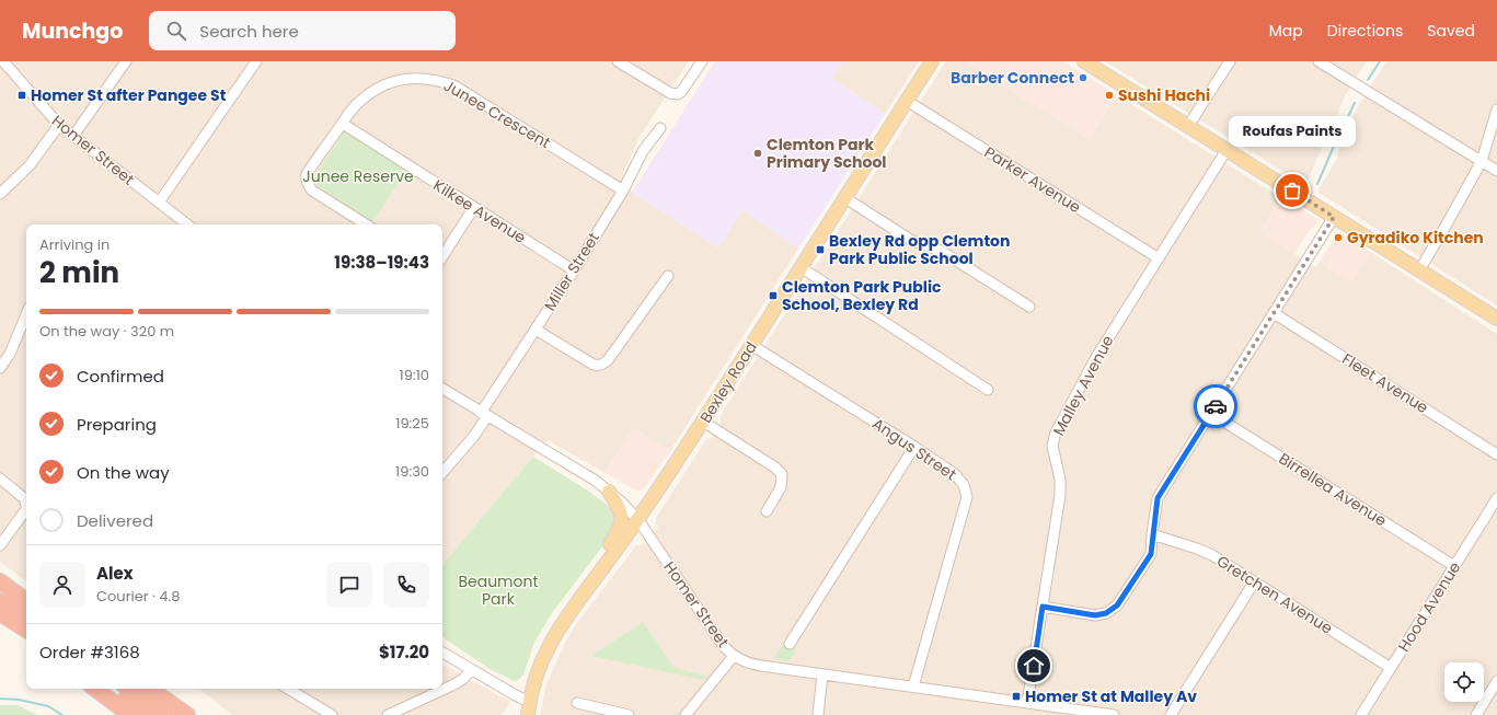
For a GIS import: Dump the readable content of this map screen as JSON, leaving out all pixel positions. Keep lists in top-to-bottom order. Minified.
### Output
{"streets":{"main road":["Bexley Road"],"street":["Junee Crescent","Homer Street","Parker Avenue","Kilkee Avenue","Miller Street","Fleet Avenue","Malley Avenue","Angus Street","Birrellea Avenue","Gretchen Avenue","Hood Avenue"]},"crossings":[["Junee Crescent","Kilkee Avenue"],["Junee Crescent","Miller Street"],["Homer Street","Miller Street"],["Homer Street","Bexley Road"],["Homer Street","Malley Avenue"],["Homer Street","Angus Street"],["Parker Avenue","Bexley Road"],["Parker Avenue","Malley Avenue"],["Kilkee Avenue","Miller Street"],["Bexley Road","Angus Street"],["Birrellea Avenue","Hood Avenue"],["Gretchen Avenue","Hood Avenue"]],"parks":["Junee Reserve","Beaumont Park"],"places":{"other":["Barber Connect","Sushi Hachi","Clemton Park Primary School","Roufas Paints","Gyradiko Kitchen"],"transit":["Homer St after Pangee St","Bexley Rd opp Clemton Park Public School","Clemton Park Public School, Bexley Rd","Homer St at Malley Av"]},"page":{"header":"Munchgo","search":"Search here","nav":["Map","Directions","Saved"],"bubble":"Roufas Paints","heading":["2 min","Arriving in","19:38–19:43"],"panel":["Alex","Courier · 4.8","Order #3168","$17.20"],"bar":"On the way · 320 m","list":[["Confirmed","19:10"],["Preparing","19:25"],["On the way","19:30"],"Delivered"]}}
